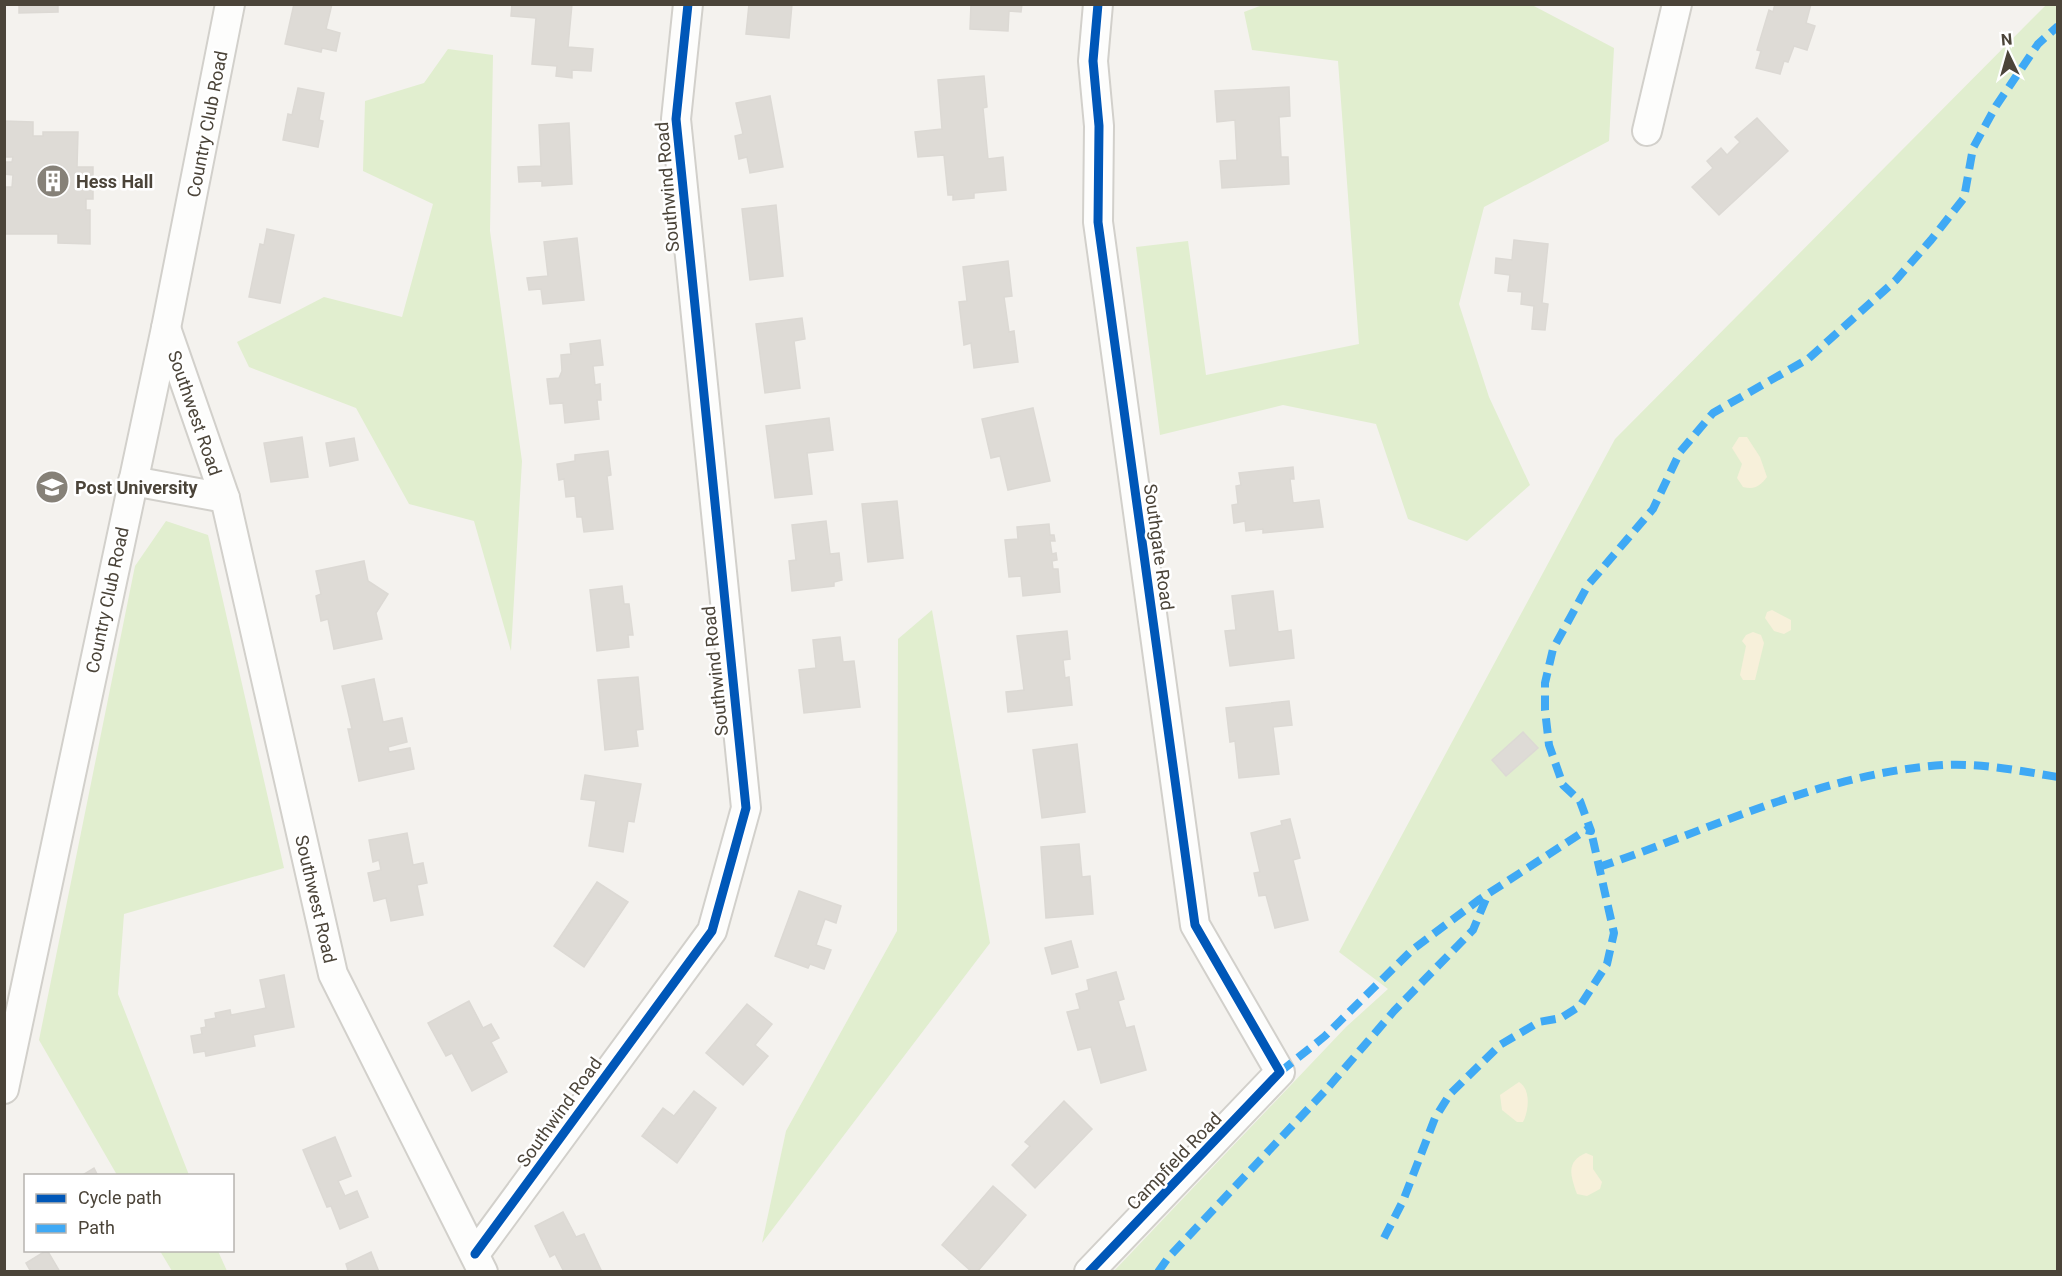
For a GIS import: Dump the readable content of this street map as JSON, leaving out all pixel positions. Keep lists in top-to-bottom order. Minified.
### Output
{"streets":{"street":["Country Club Road","Southwind Road","Southwest Road","Southgate Road","Campfield Road"]},"crossings":[["Country Club Road","Southwest Road"],["Southwind Road","Southwest Road"],["Southgate Road","Campfield Road"]],"places":{"building":["Hess Hall"],"school or university":["Post University"]},"legend":["Cycle path","Path"],"north":"top"}
